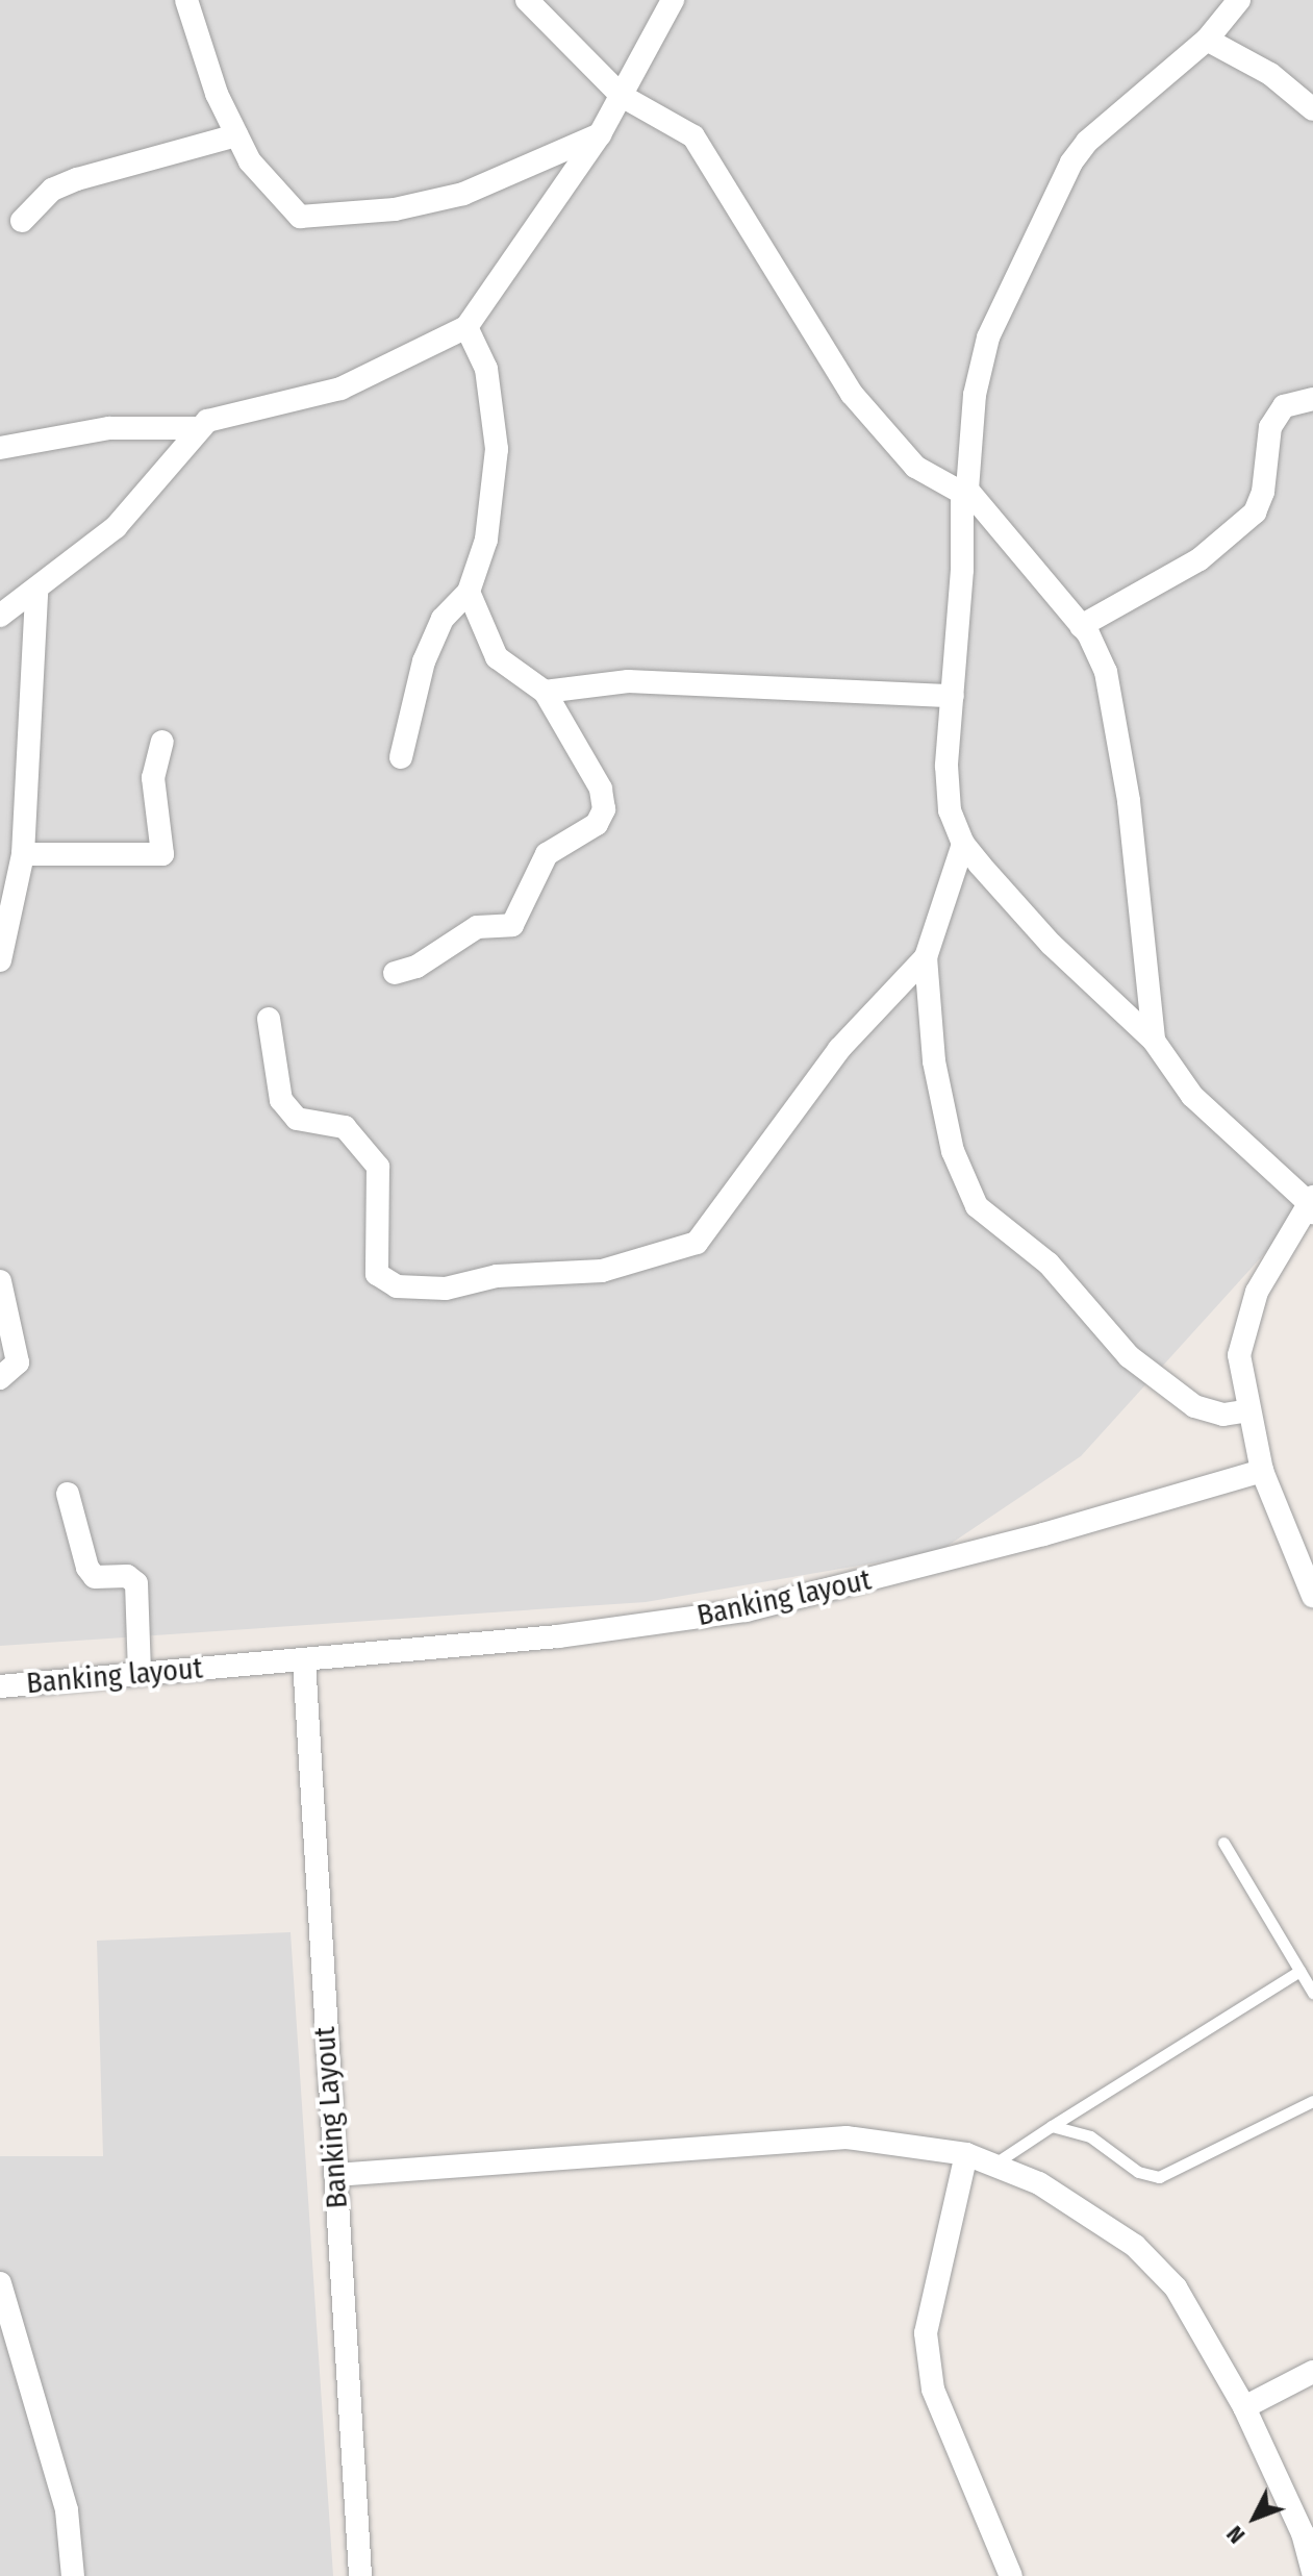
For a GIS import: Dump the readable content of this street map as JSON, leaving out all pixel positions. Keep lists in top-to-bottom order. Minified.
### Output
{"streets":{"street":["Banking layout","Banking Layout"]},"crossings":[["Banking layout","Banking Layout"]],"north":"bottom left"}
